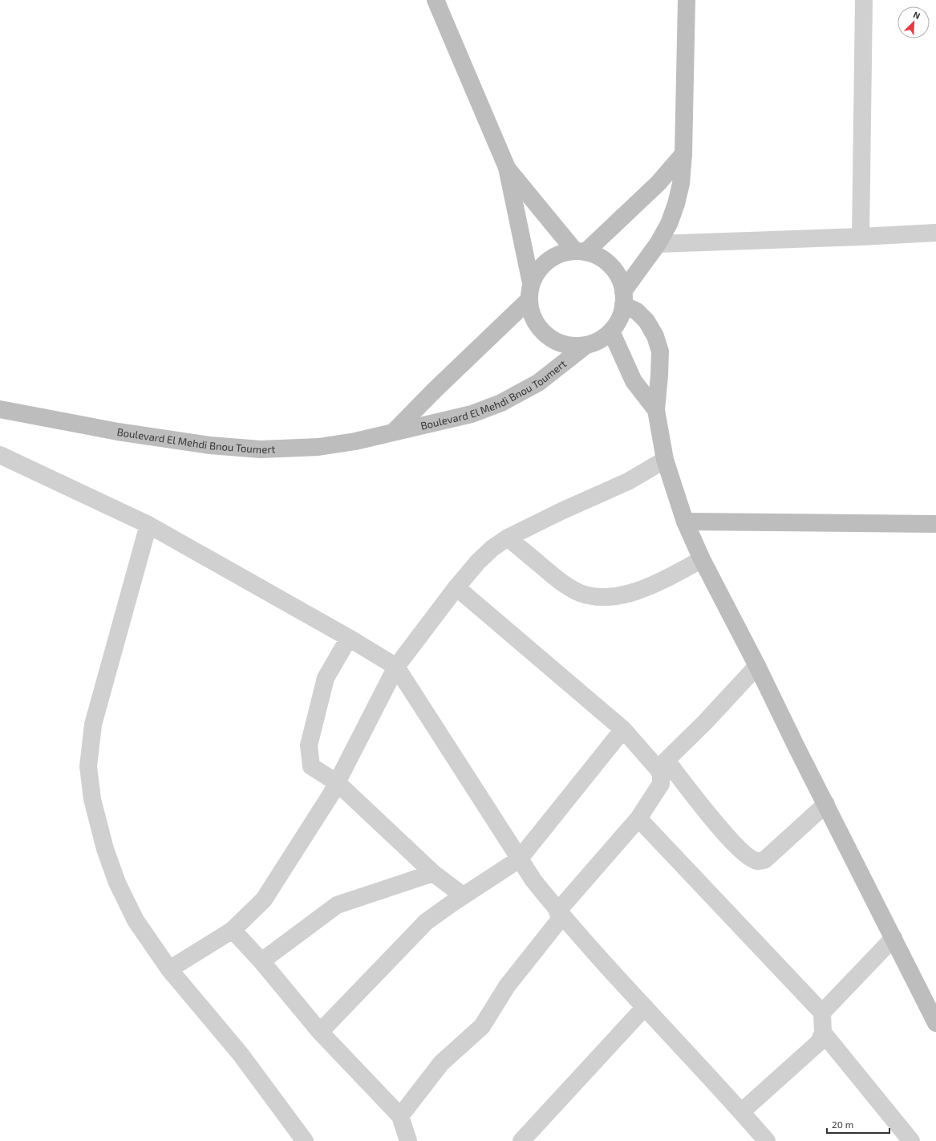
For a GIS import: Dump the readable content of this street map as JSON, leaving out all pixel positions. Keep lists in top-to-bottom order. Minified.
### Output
{"streets":{"main road":["Boulevard El Mehdi Bnou Toumert"]},"scale_bar":"20 m","north":"top right"}
